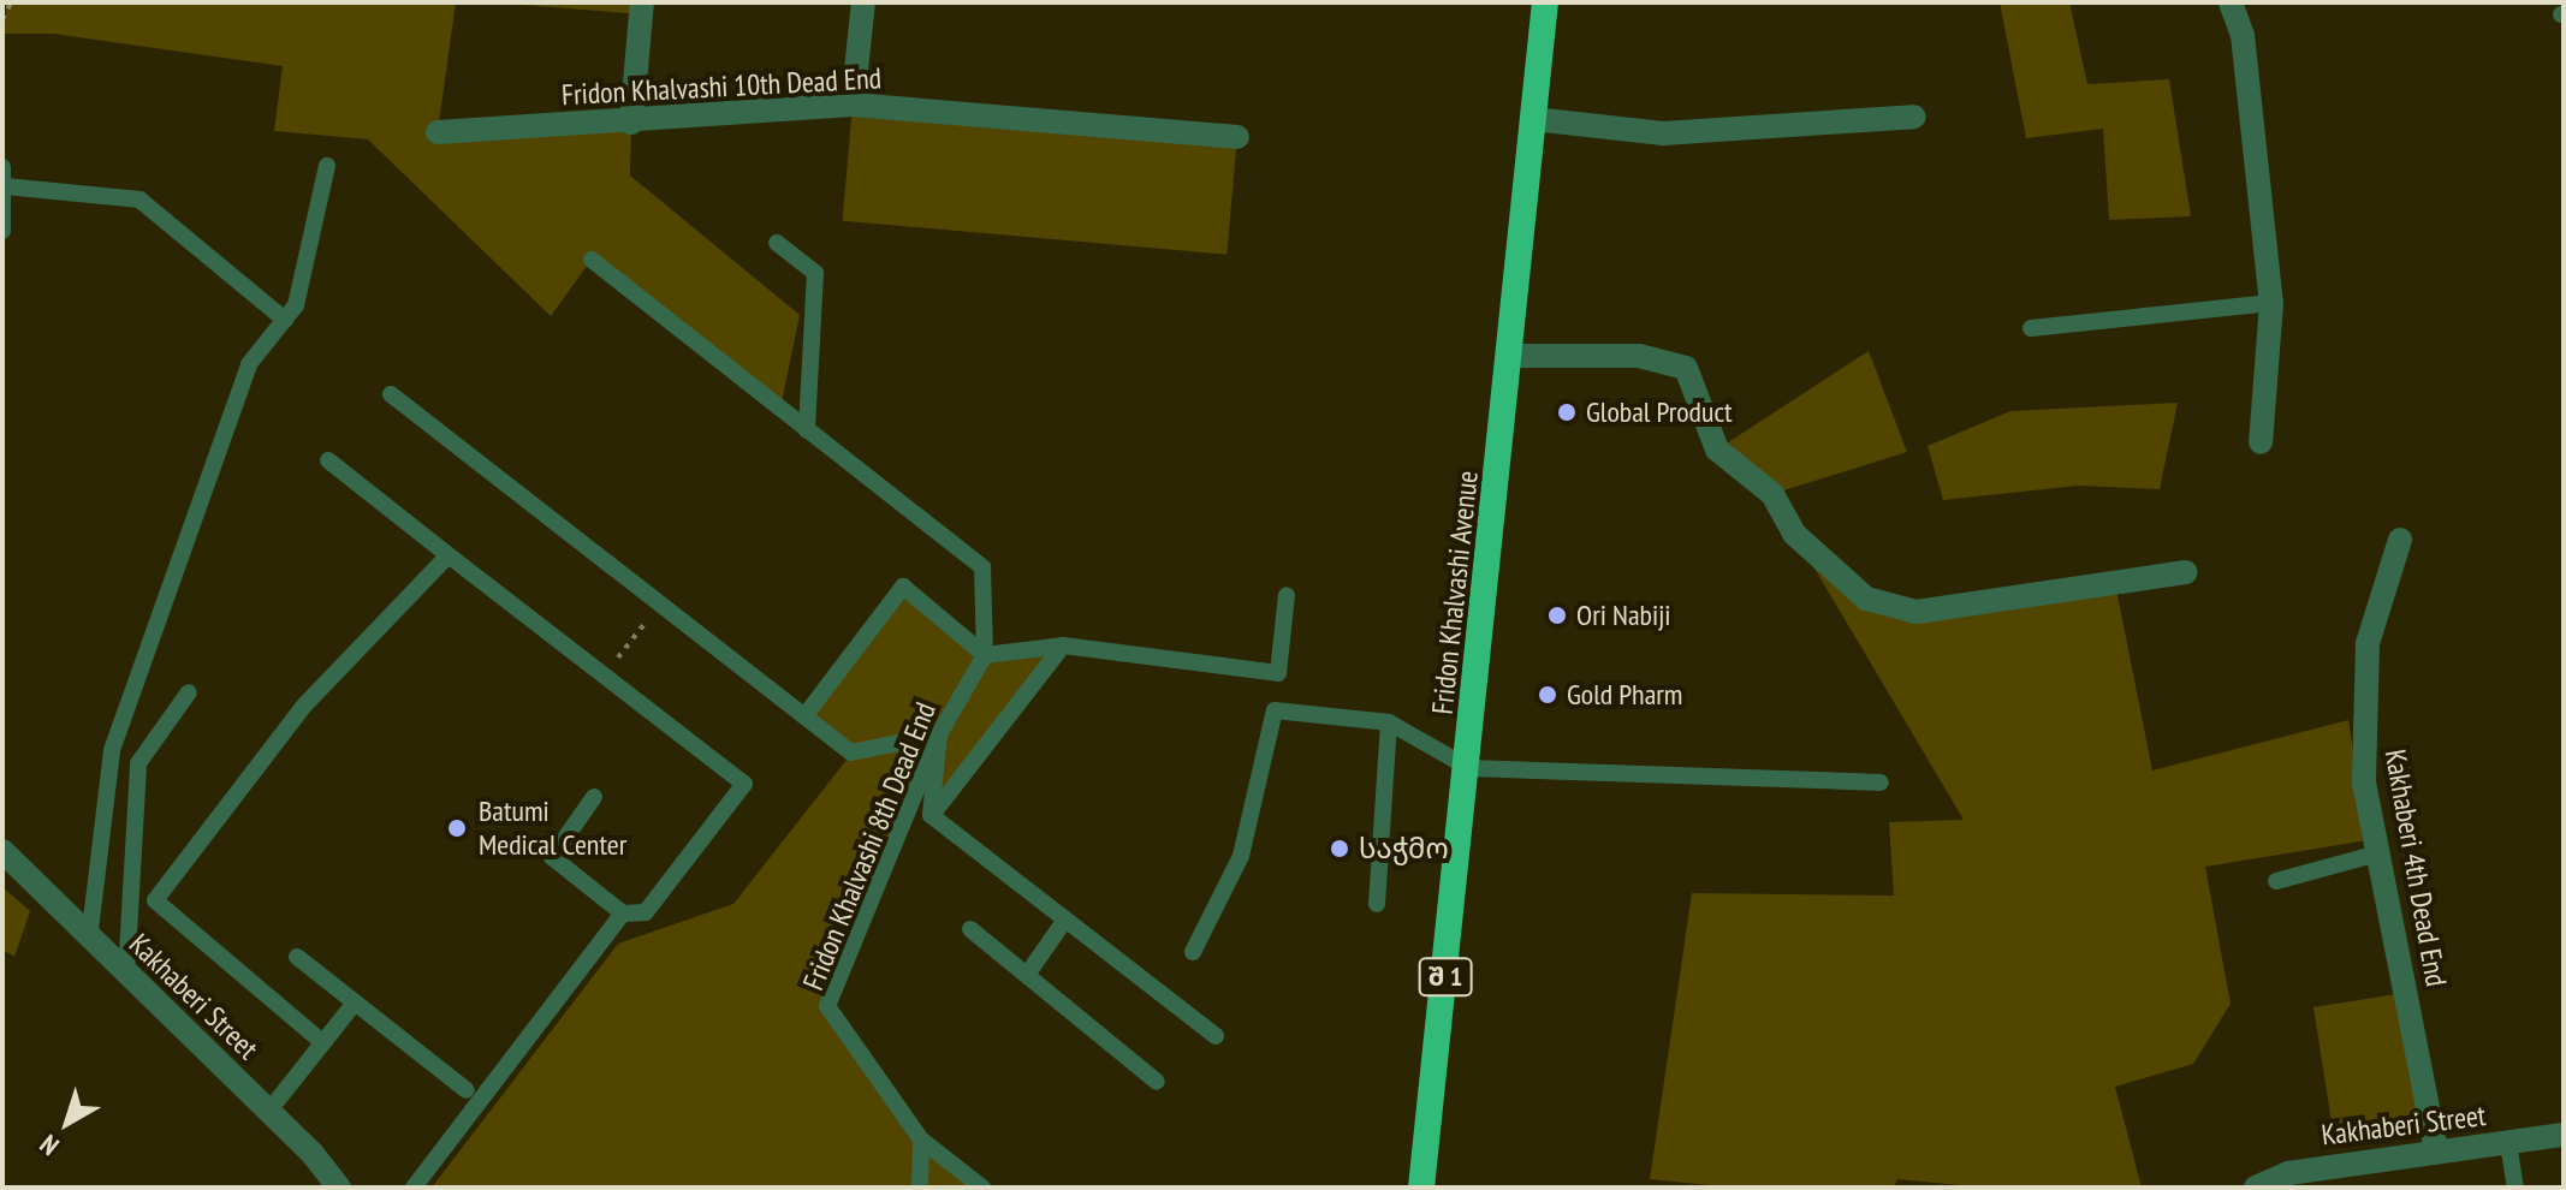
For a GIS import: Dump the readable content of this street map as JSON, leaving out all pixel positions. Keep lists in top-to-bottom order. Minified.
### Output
{"streets":{"highway":["Fridon Khalvashi Avenue","შ 1"],"street":["Fridon Khalvashi 10th Dead End","Kakhaberi 4th Dead End","Kakhaberi Street"],"lane":["Fridon Khalvashi 8th Dead End"]},"crossings":[["Kakhaberi 4th Dead End","Kakhaberi Street"]],"places":["Global Product","Ori Nabiji","Gold Pharm","Batumi Medical Center","საჭმო"],"north":"bottom left"}
